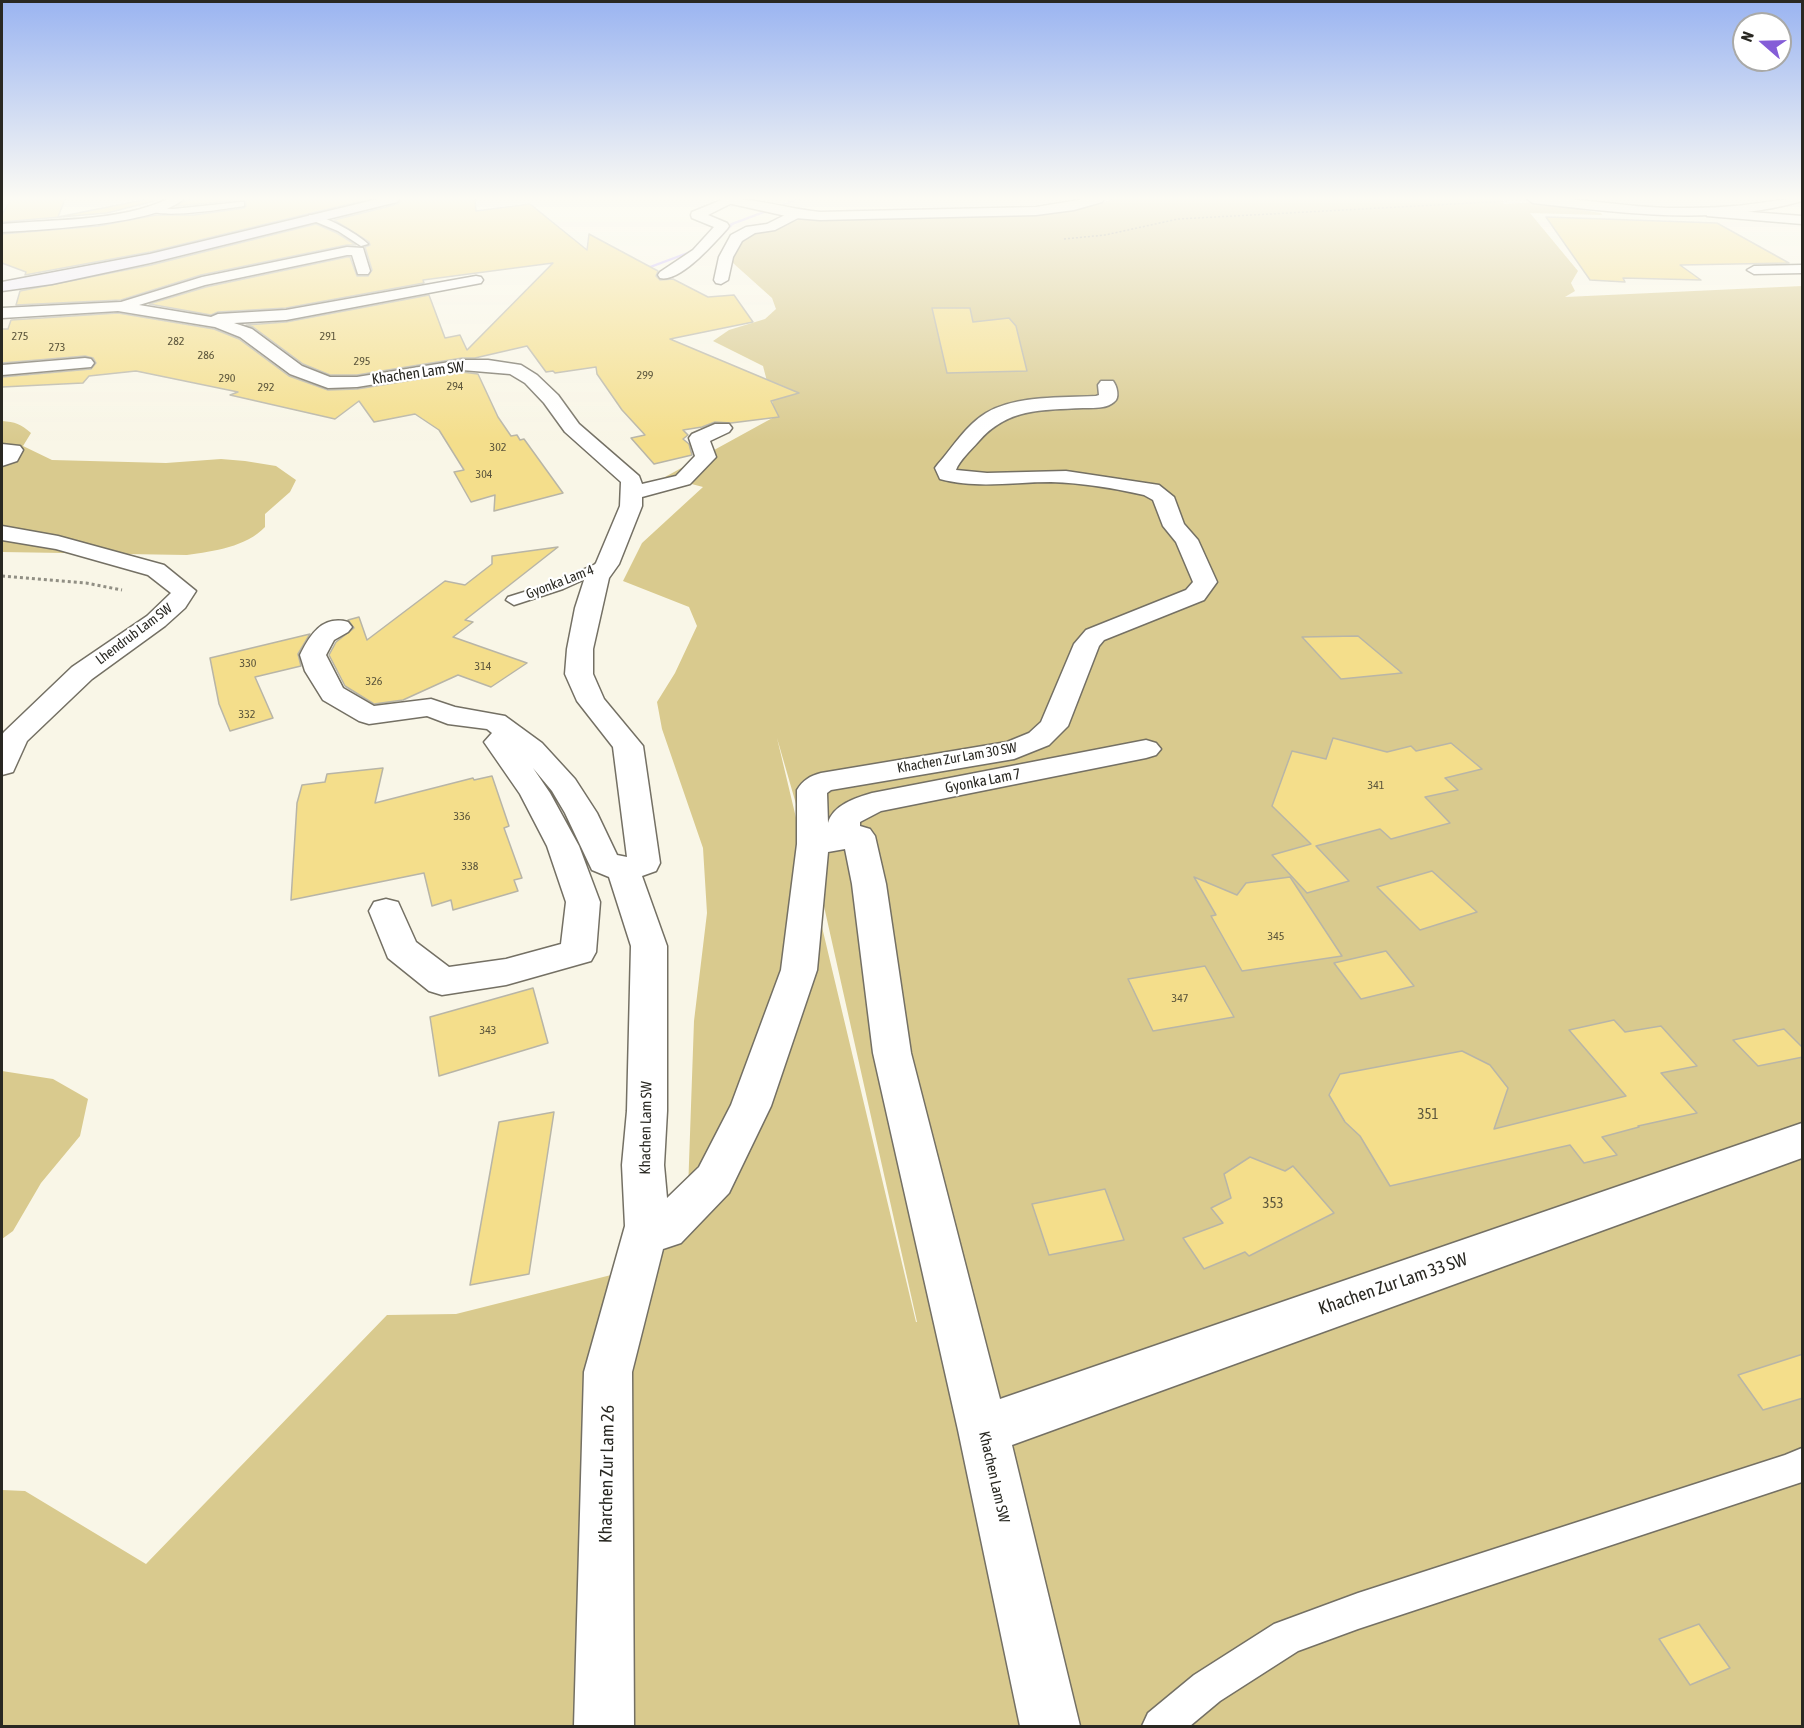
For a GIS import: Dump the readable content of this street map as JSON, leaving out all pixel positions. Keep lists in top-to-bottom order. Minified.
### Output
{"streets":{"street":["Khachen Lam SW","Lhendrub Lam SW","Khachen Zur Lam 30 SW","Gyonka Lam 7","Khachen Zur Lam 33 SW","Kharchen Zur Lam 26"],"lane":["Gyonka Lam 4"]},"crossings":[["Khachen Lam SW","Khachen Zur Lam 30 SW"],["Khachen Lam SW","Gyonka Lam 7"],["Khachen Lam SW","Khachen Zur Lam 33 SW"],["Khachen Lam SW","Kharchen Zur Lam 26"],["Khachen Zur Lam 30 SW","Gyonka Lam 7"]],"house_numbers":["275","291","282","273","286","295","299","290","294","292","302","304","330","314","326","332","341","336","338","345","347","343","351","353"],"north":"left"}
